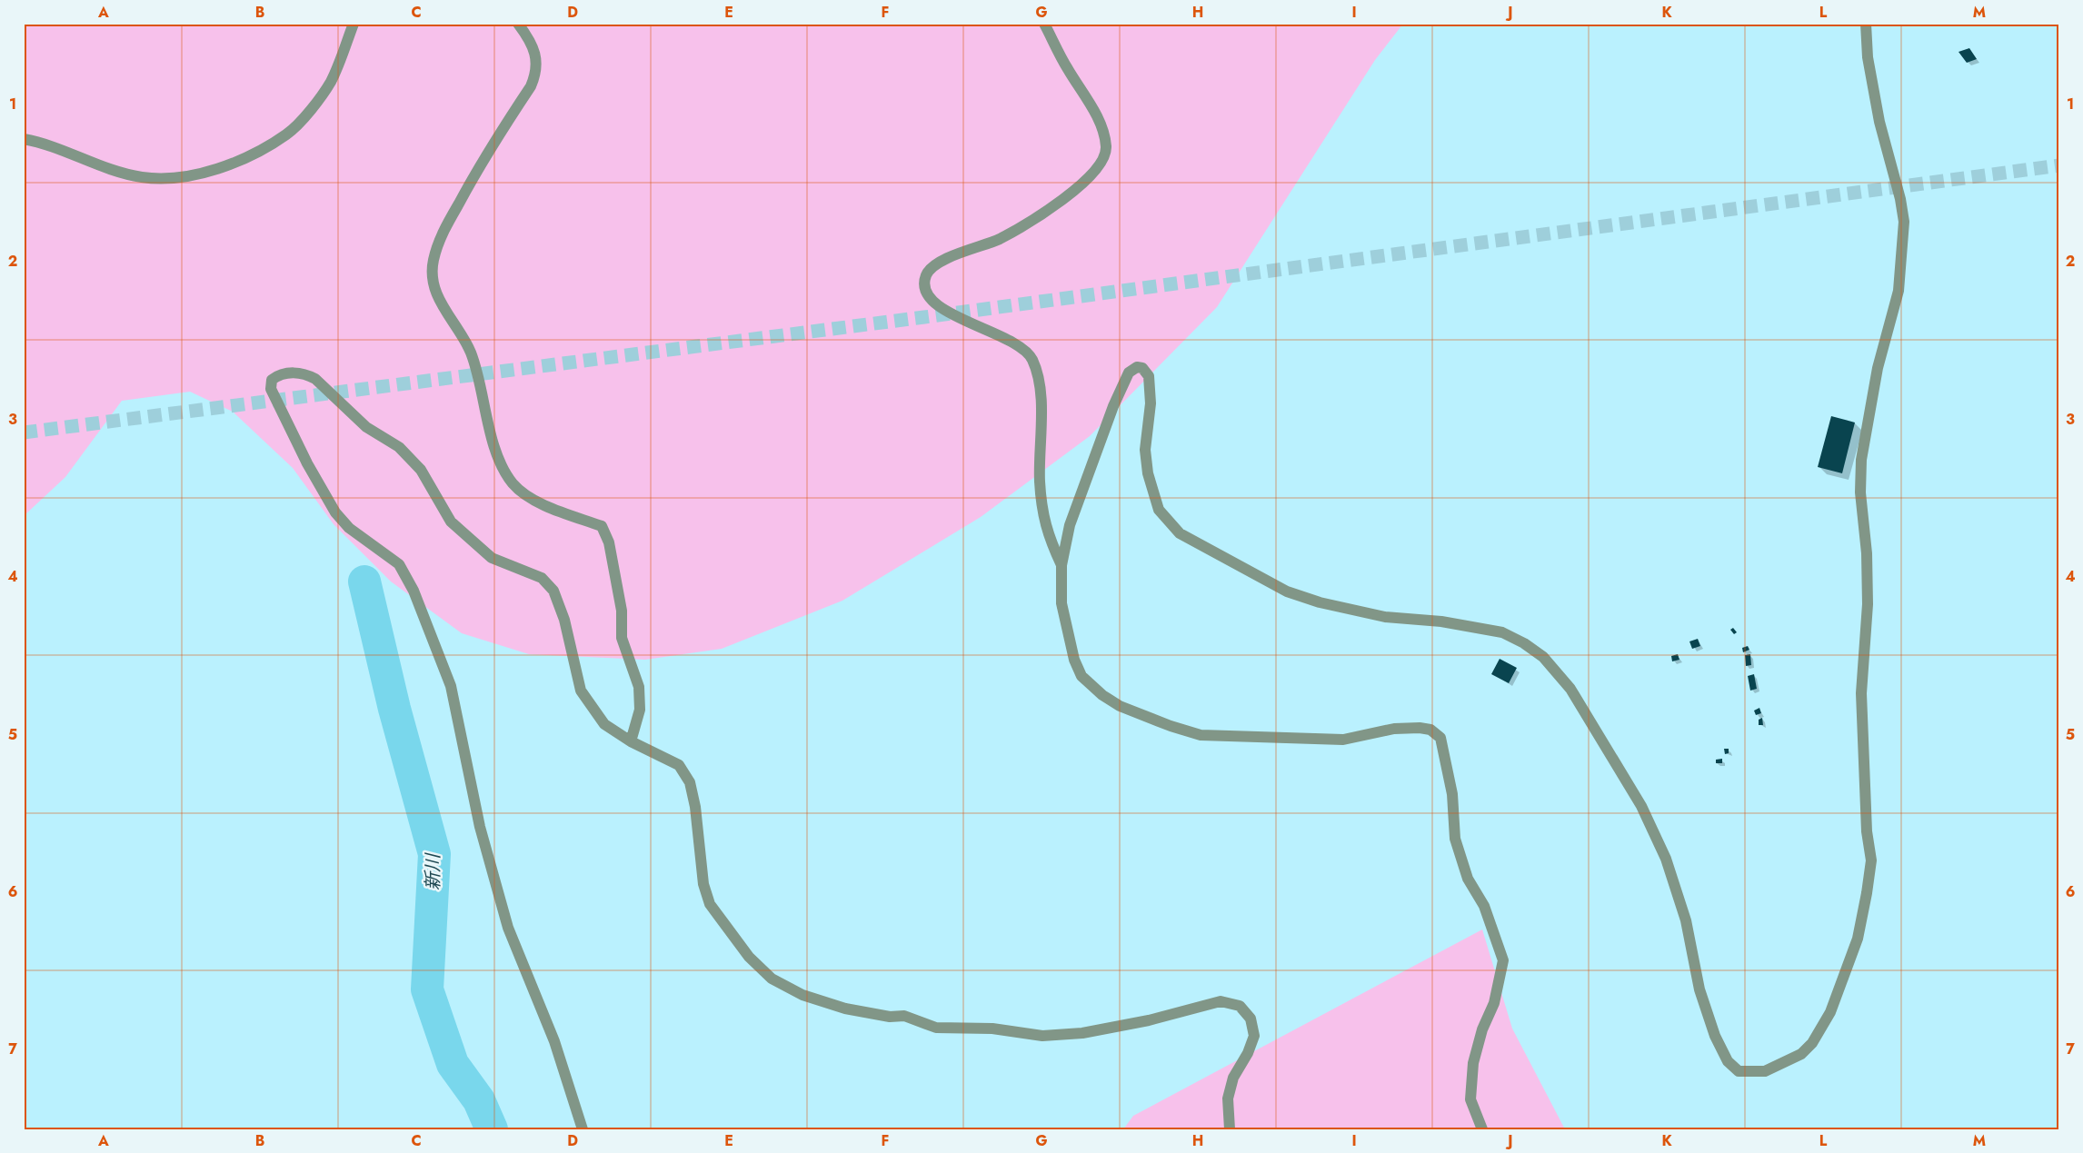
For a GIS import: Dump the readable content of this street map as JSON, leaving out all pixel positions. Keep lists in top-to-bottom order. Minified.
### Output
{"water":["新川"],"grid":{"columns":["A","B","C","D","E","F","G","H","I","J","K","L","M"],"rows":["1","2","3","4","5","6","7"]}}
